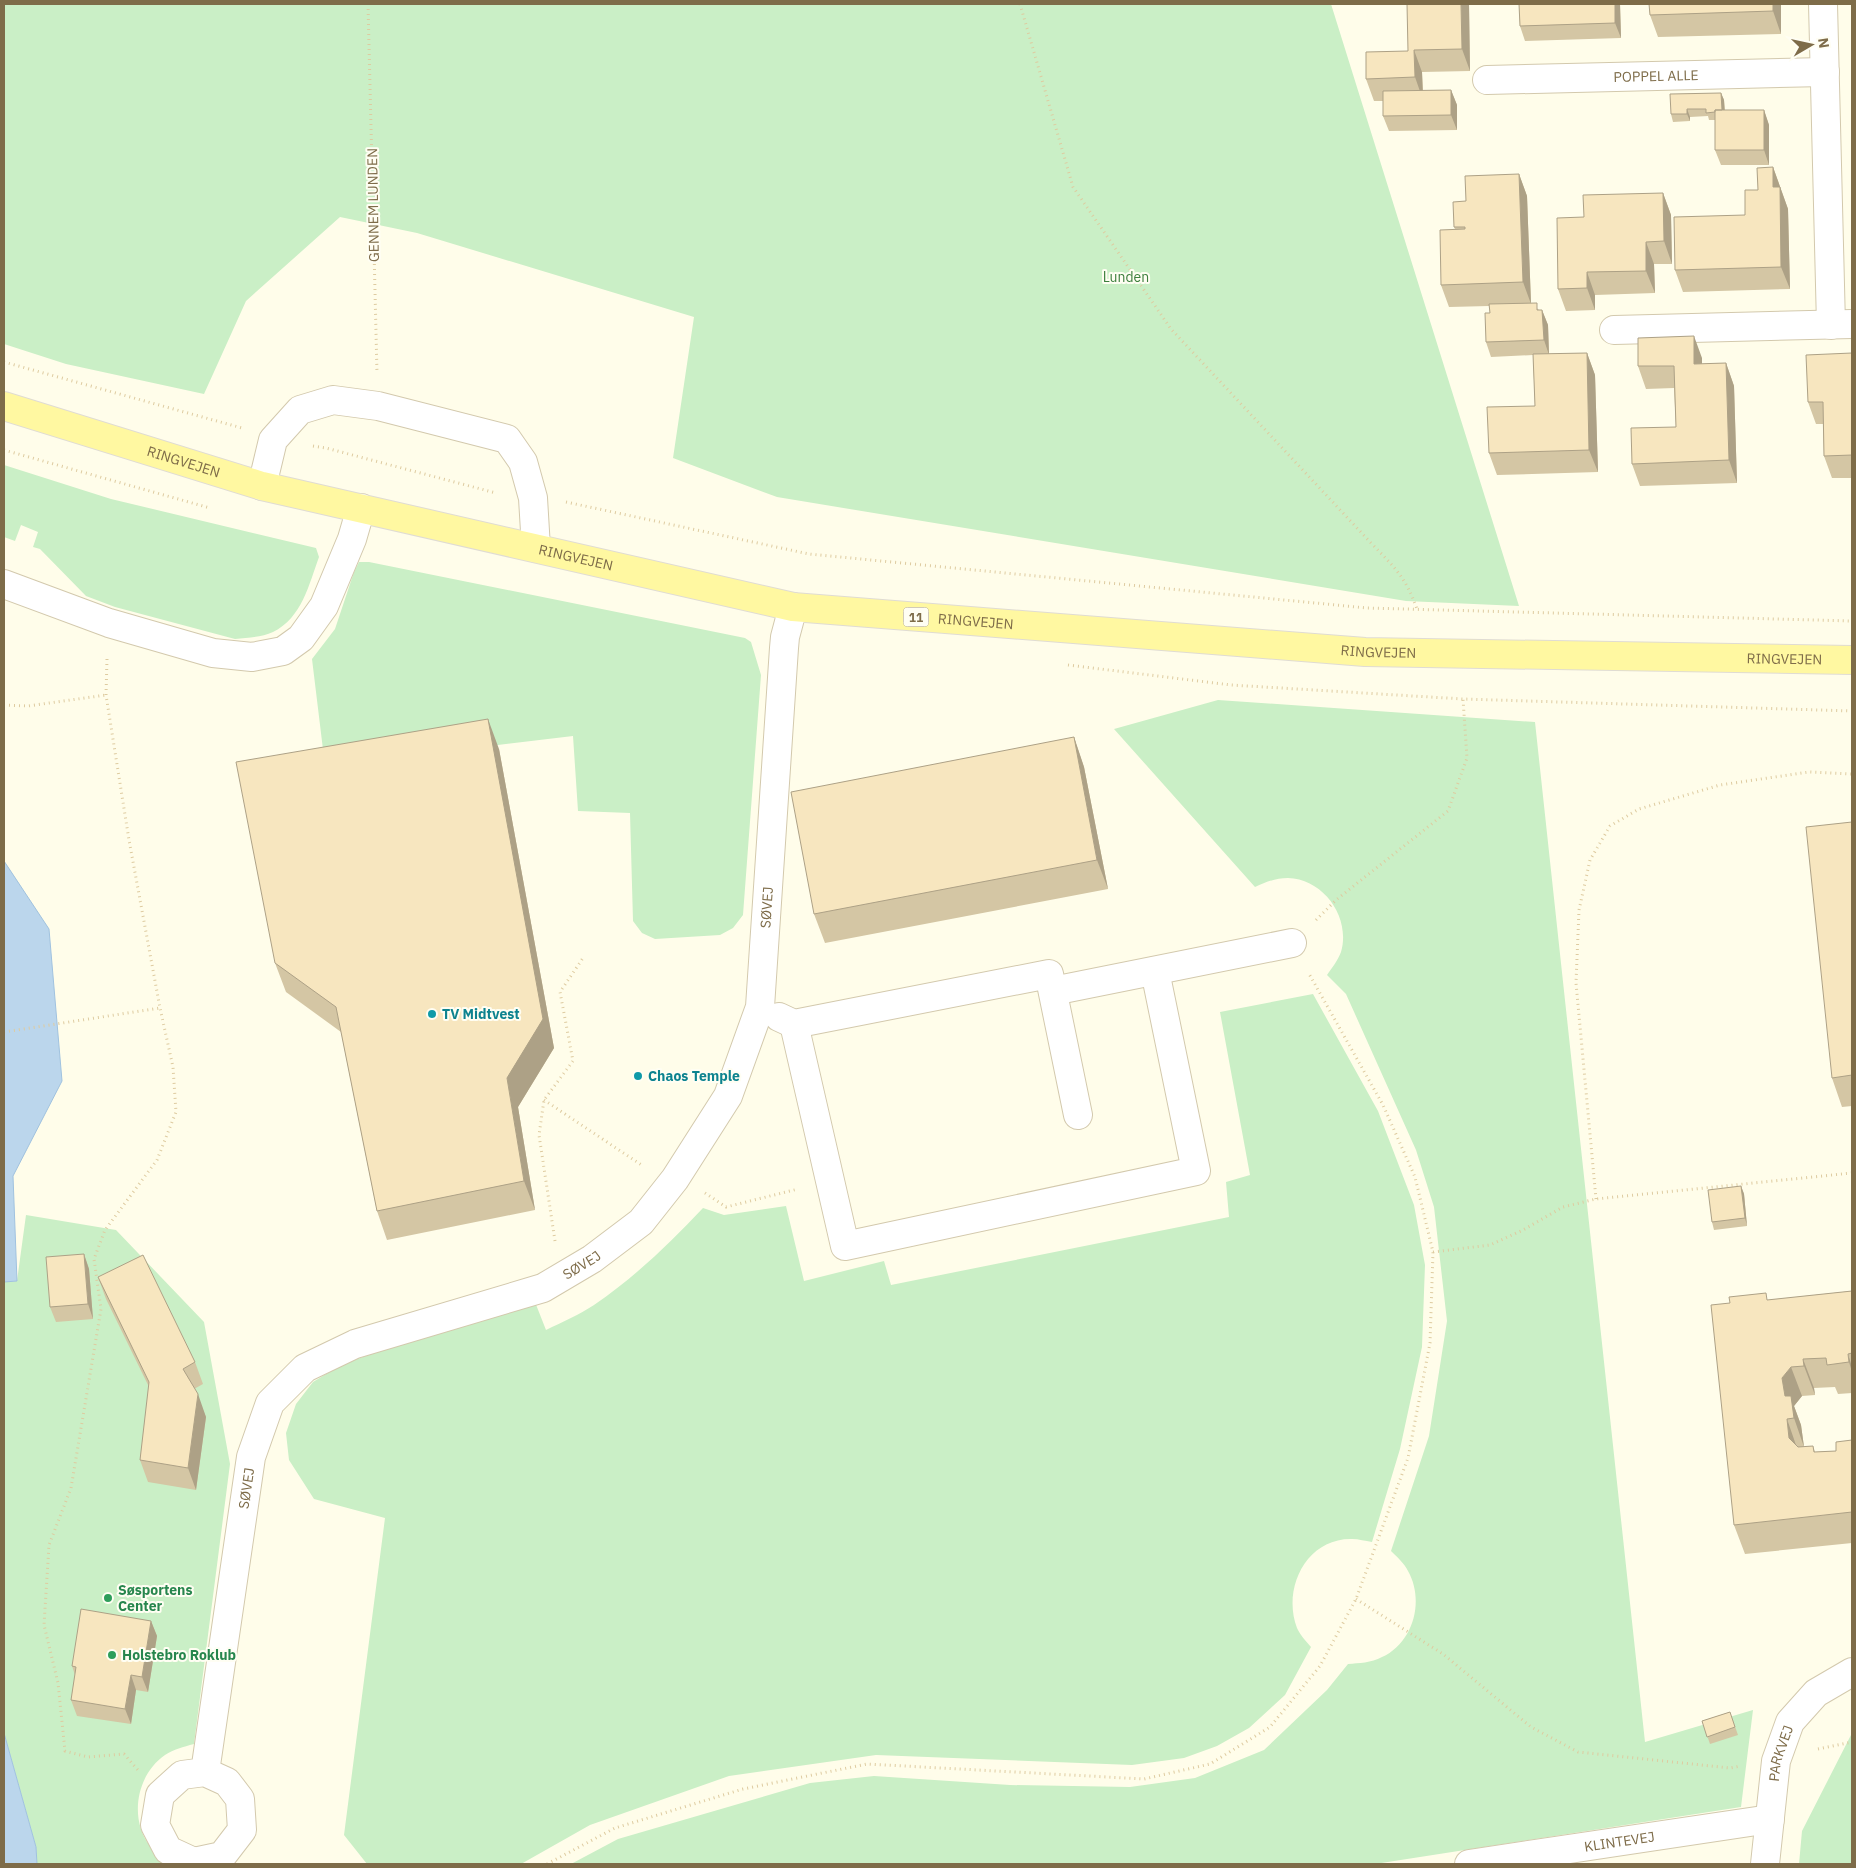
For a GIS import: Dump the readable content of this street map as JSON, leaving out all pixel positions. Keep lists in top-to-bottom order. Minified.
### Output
{"streets":{"main road":["RINGVEJEN","11"],"street":["POPPEL ALLE","SØVEJ","PARKVEJ","KLINTEVEJ"],"path":["GENNEM LUNDEN"]},"crossings":[["RINGVEJEN","SØVEJ"],["PARKVEJ","KLINTEVEJ"]],"parks":["Lunden"],"places":["TV Midtvest","Chaos Temple","Søsportens Center","Holstebro Roklub"],"north":"right"}
